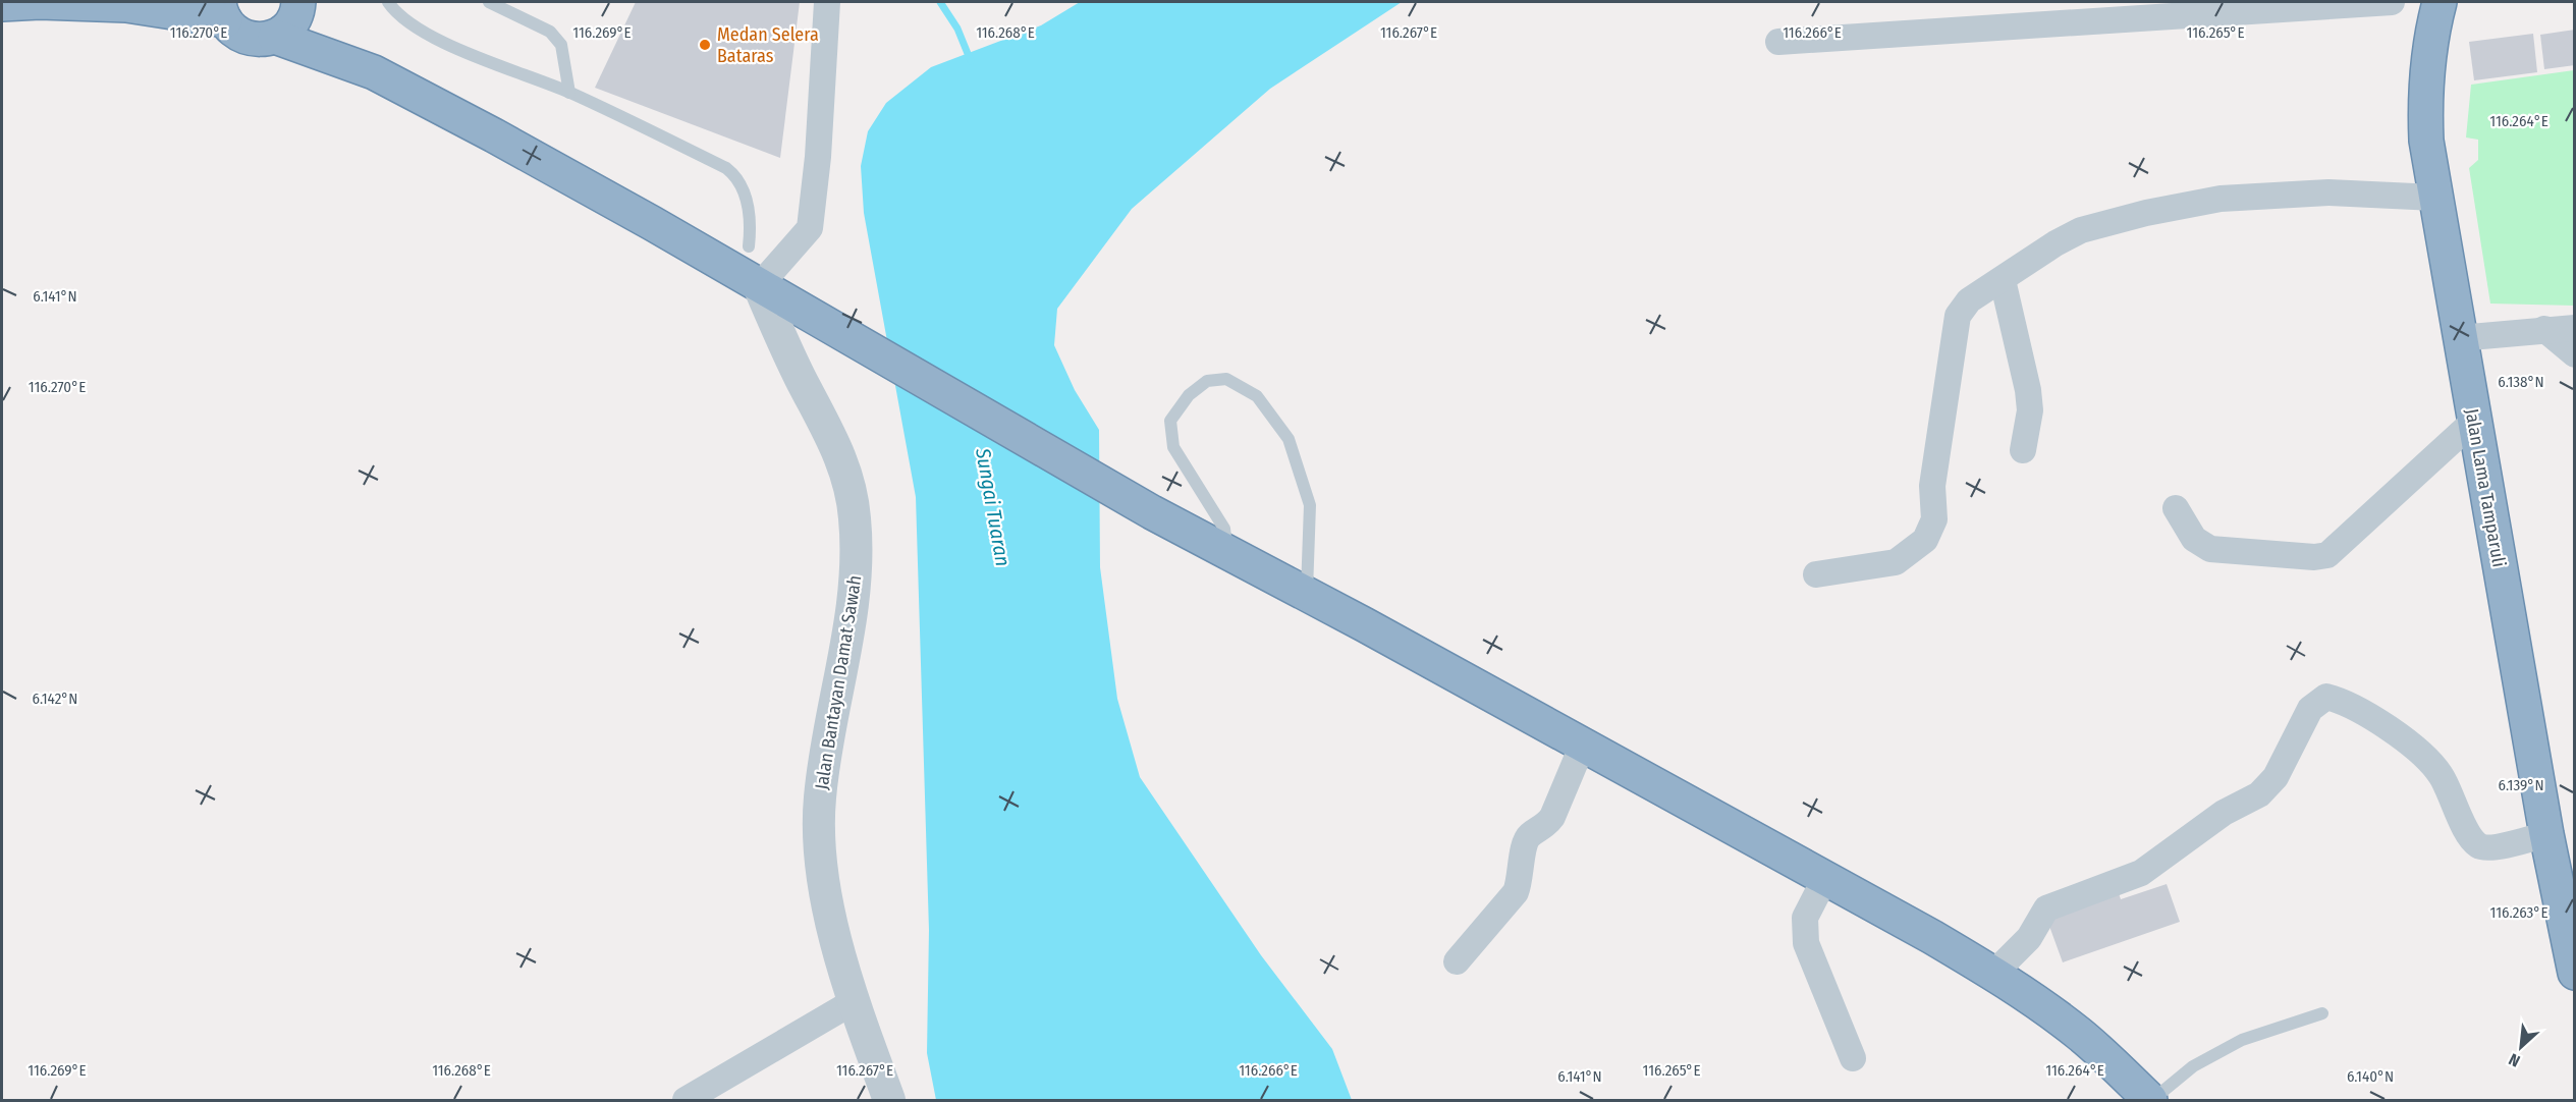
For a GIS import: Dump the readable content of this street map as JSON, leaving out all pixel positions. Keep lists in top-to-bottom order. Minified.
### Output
{"streets":{"highway":["Jalan Lama Tamparuli"],"street":["Jalan Bantayan Damat Sawah"]},"water":["Sungai Tuaran"],"places":["Medan Selera Bataras"],"north":"bottom left","coordinates":["116.270°E","116.269°E","116.268°E","116.267°E","116.266°E","116.265°E","116.264°E","6.141°N","6.138°N","6.142°N","6.139°N","116.263°E","6.140°N"]}
